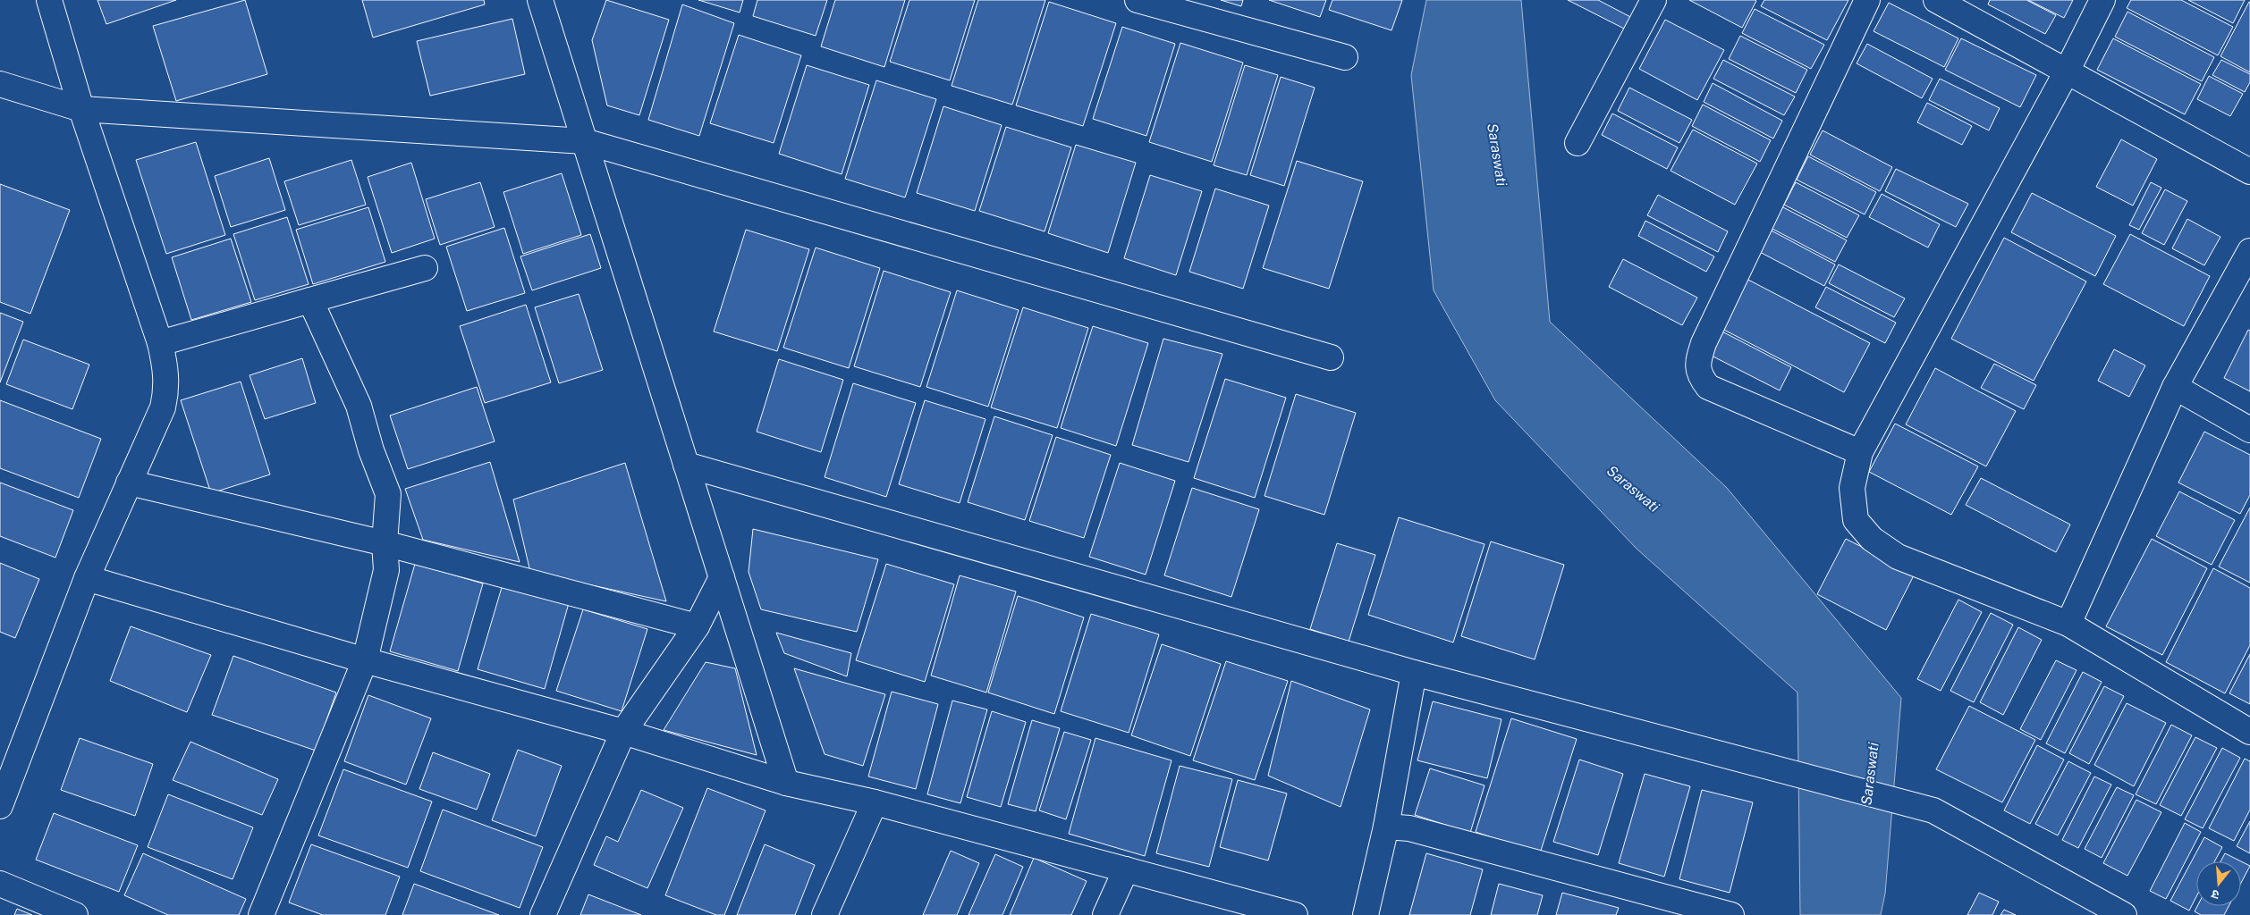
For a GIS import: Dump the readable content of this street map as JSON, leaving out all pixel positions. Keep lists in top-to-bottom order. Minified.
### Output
{"water":["Saraswati"],"north":"bottom"}
